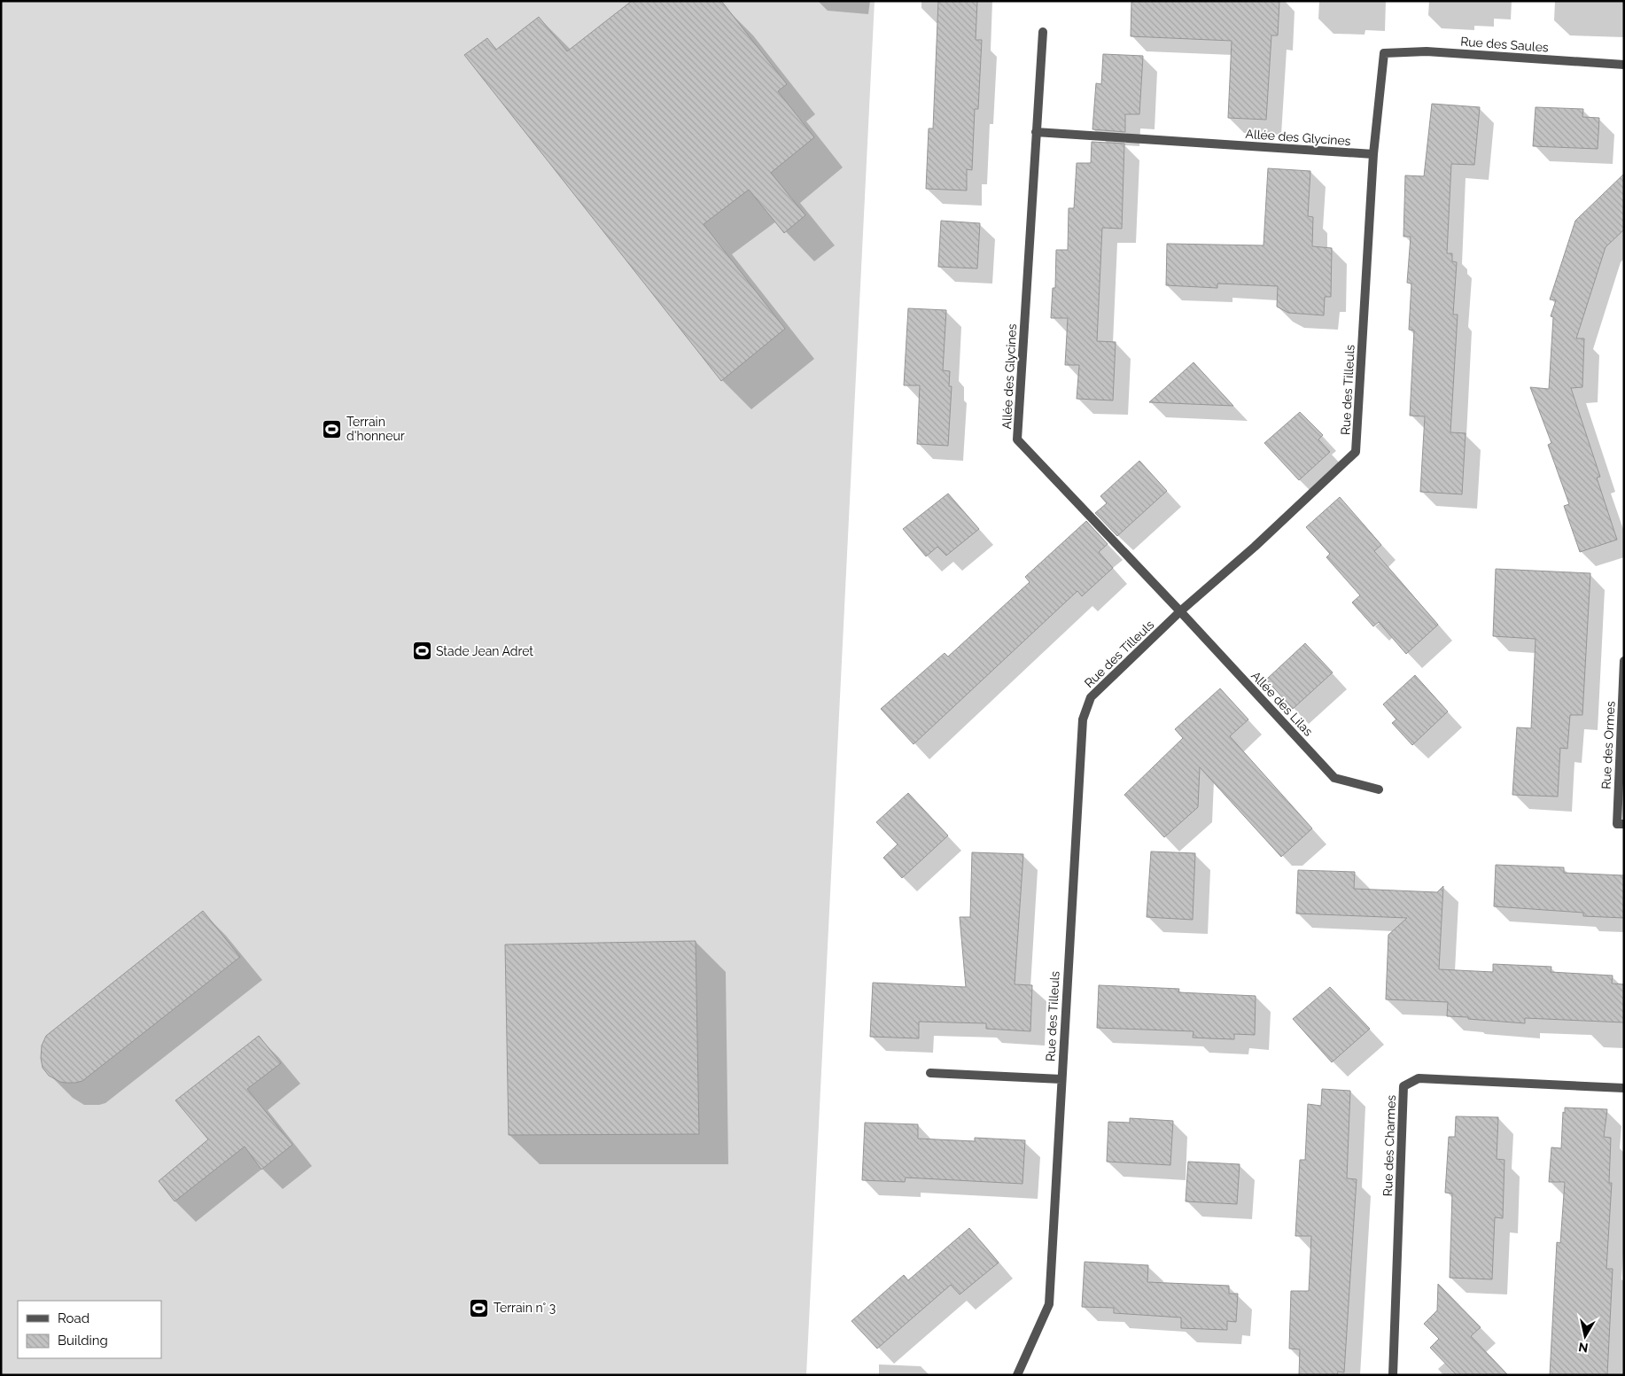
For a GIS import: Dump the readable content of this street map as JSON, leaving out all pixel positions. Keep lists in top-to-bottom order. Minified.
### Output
{"streets":{"street":["Rue des Saules","Allée des Glycines","Rue des Tilleuls","Allée des Lilas","Rue des Ormes","Rue des Charmes"]},"crossings":[["Rue des Saules","Rue des Tilleuls"],["Allée des Glycines","Rue des Tilleuls"],["Allée des Glycines","Allée des Lilas"],["Rue des Tilleuls","Allée des Lilas"]],"places":{"sports":["Terrain d'honneur","Stade Jean Adret","Terrain n° 3"]},"legend":["Road","Building"],"north":"bottom"}
